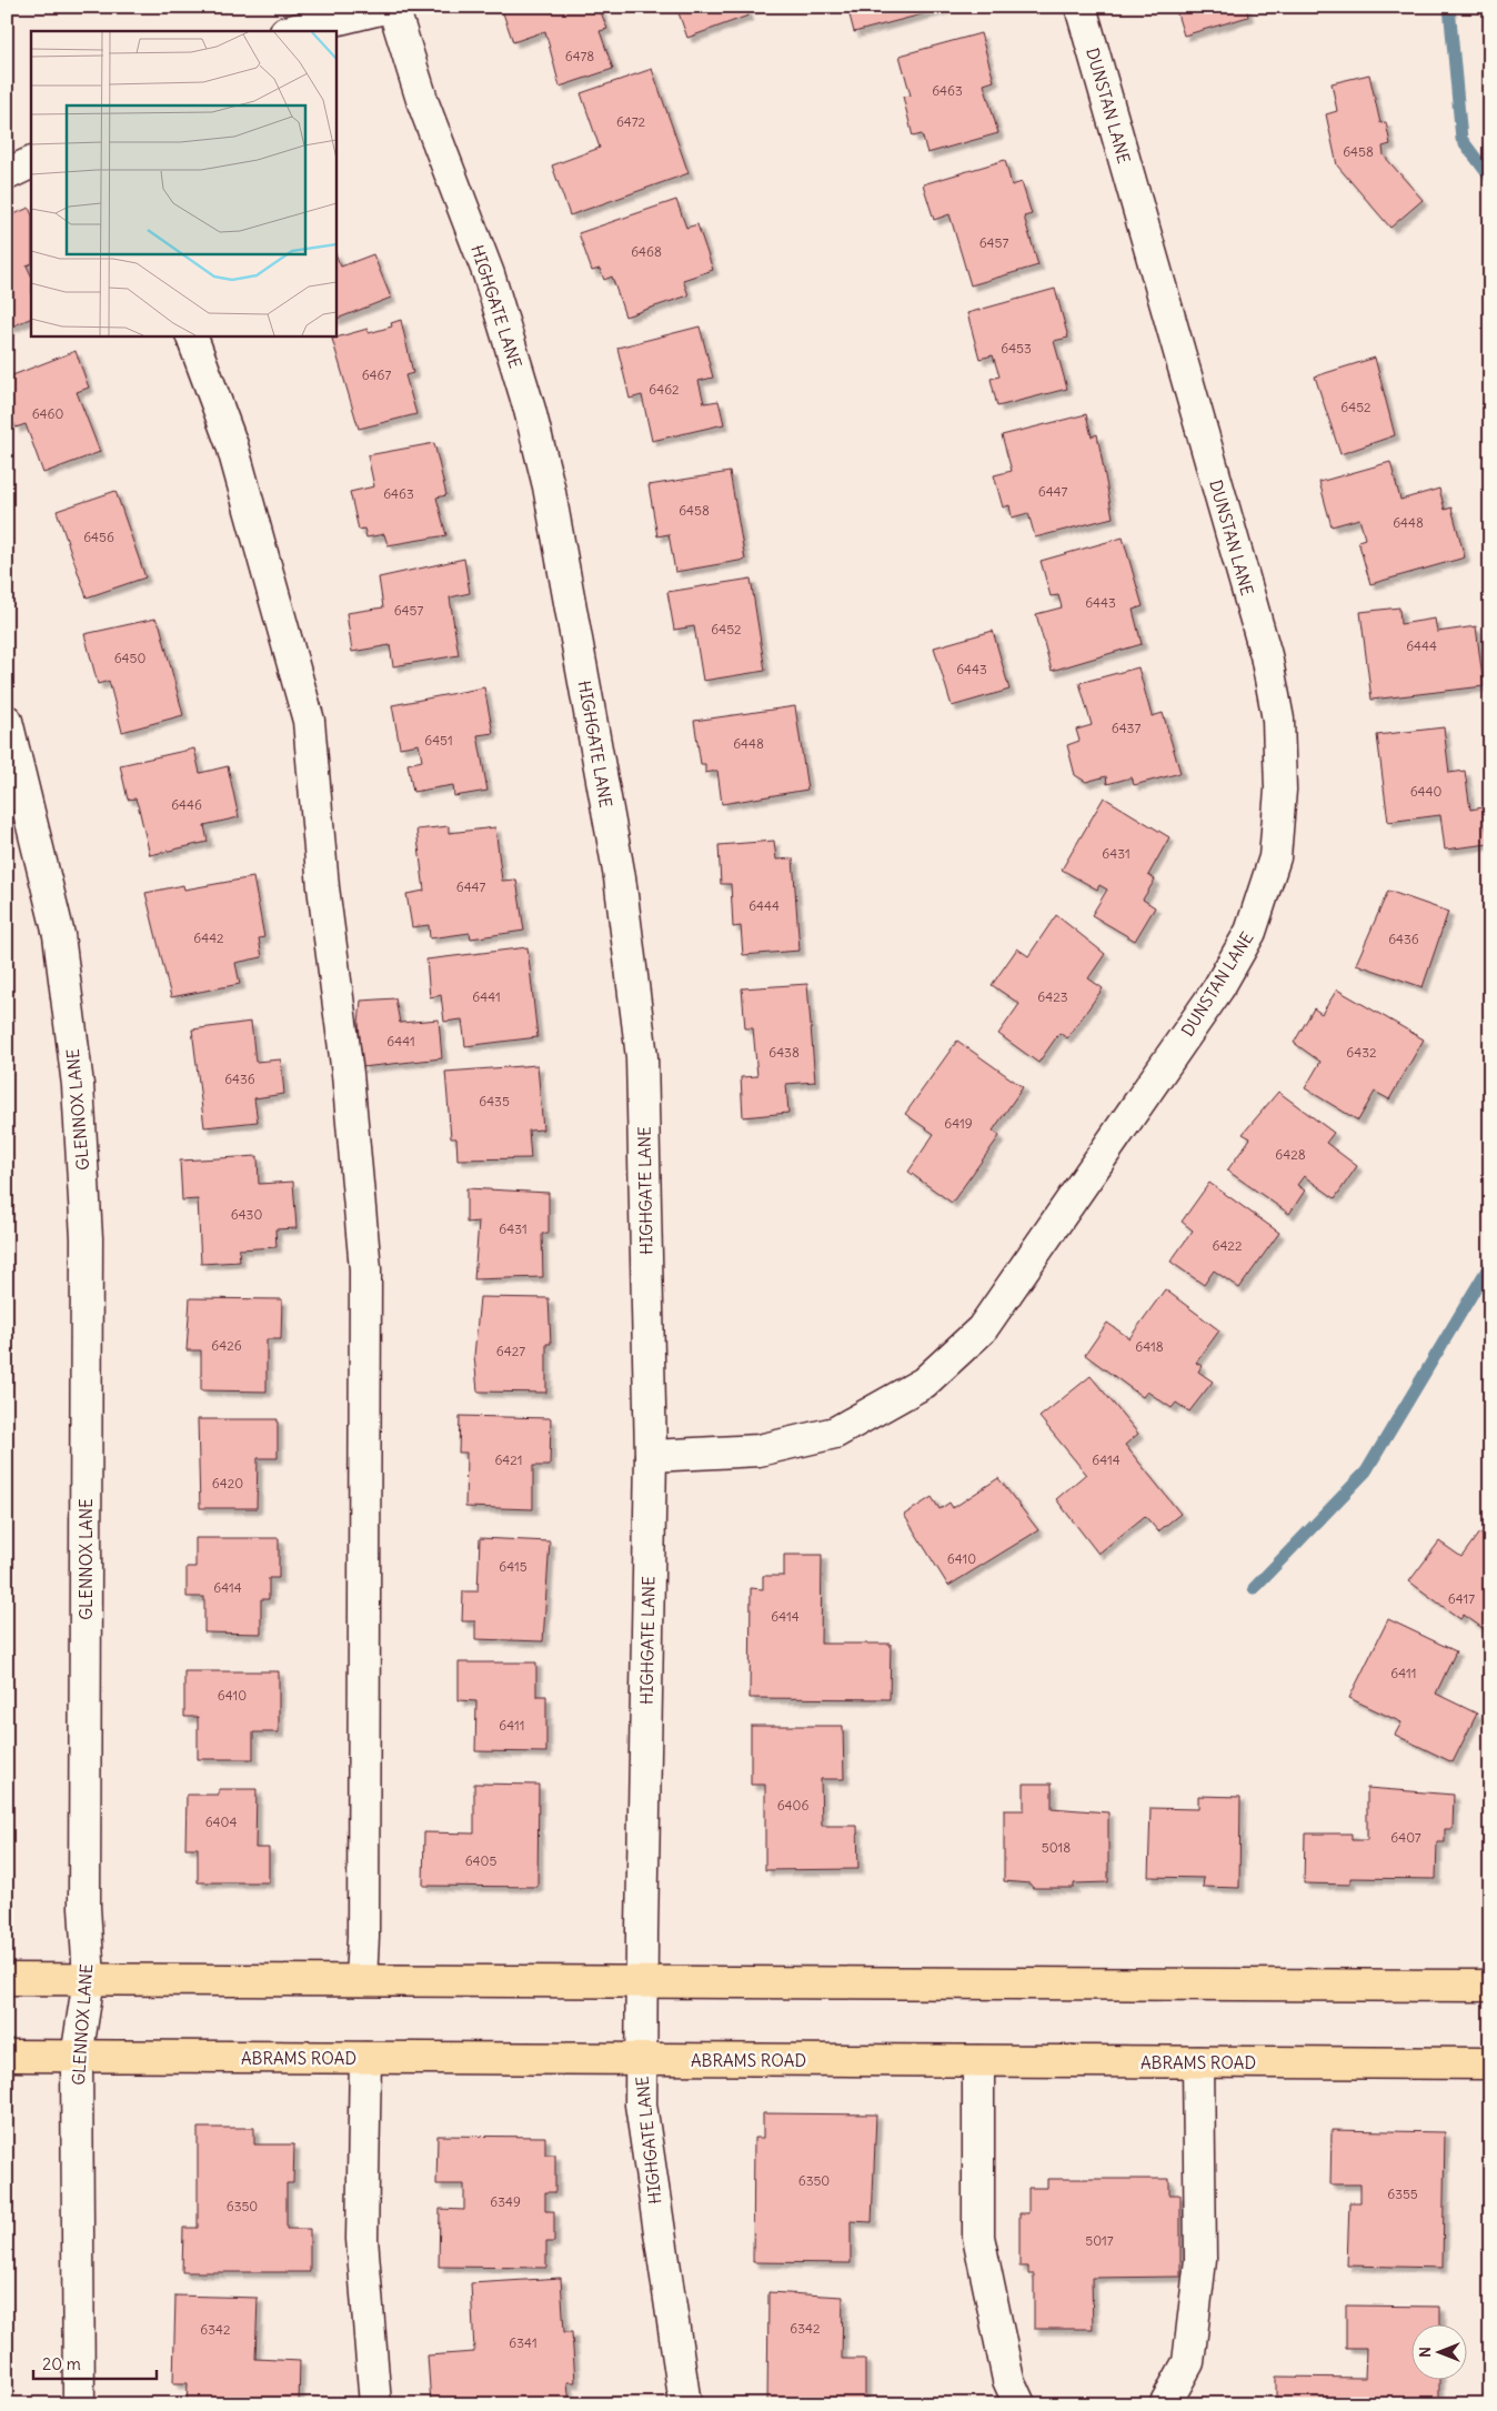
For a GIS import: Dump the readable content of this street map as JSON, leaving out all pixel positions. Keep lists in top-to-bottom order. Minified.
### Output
{"streets":{"main road":["ABRAMS ROAD"],"street":["DUNSTAN LANE","HIGHGATE LANE","GLENNOX LANE"]},"crossings":[["DUNSTAN LANE","HIGHGATE LANE"],["HIGHGATE LANE","ABRAMS ROAD"],["GLENNOX LANE","ABRAMS ROAD"]],"house_numbers":["6478","6463","6472","6458","6457","6468","6453","6467","6462","6452","6460","6447","6463","6458","6448","6456","6443","6457","6452","6444","6450","6443","6437","6451","6448","6440","6446","6431","6447","6444","6442","6436","6441","6423","6441","6438","6432","6436","6435","6419","6428","6430","6431","6422","6426","6418","6427","6421","6414","6420","6410","6415","6414","6417","6414","6411","6410","6411","6406","6404","6407","5018","6405","6350","6355","6349","6350","5017","6342","6342","6341"],"scale_bar":"20 m","north":"left"}
